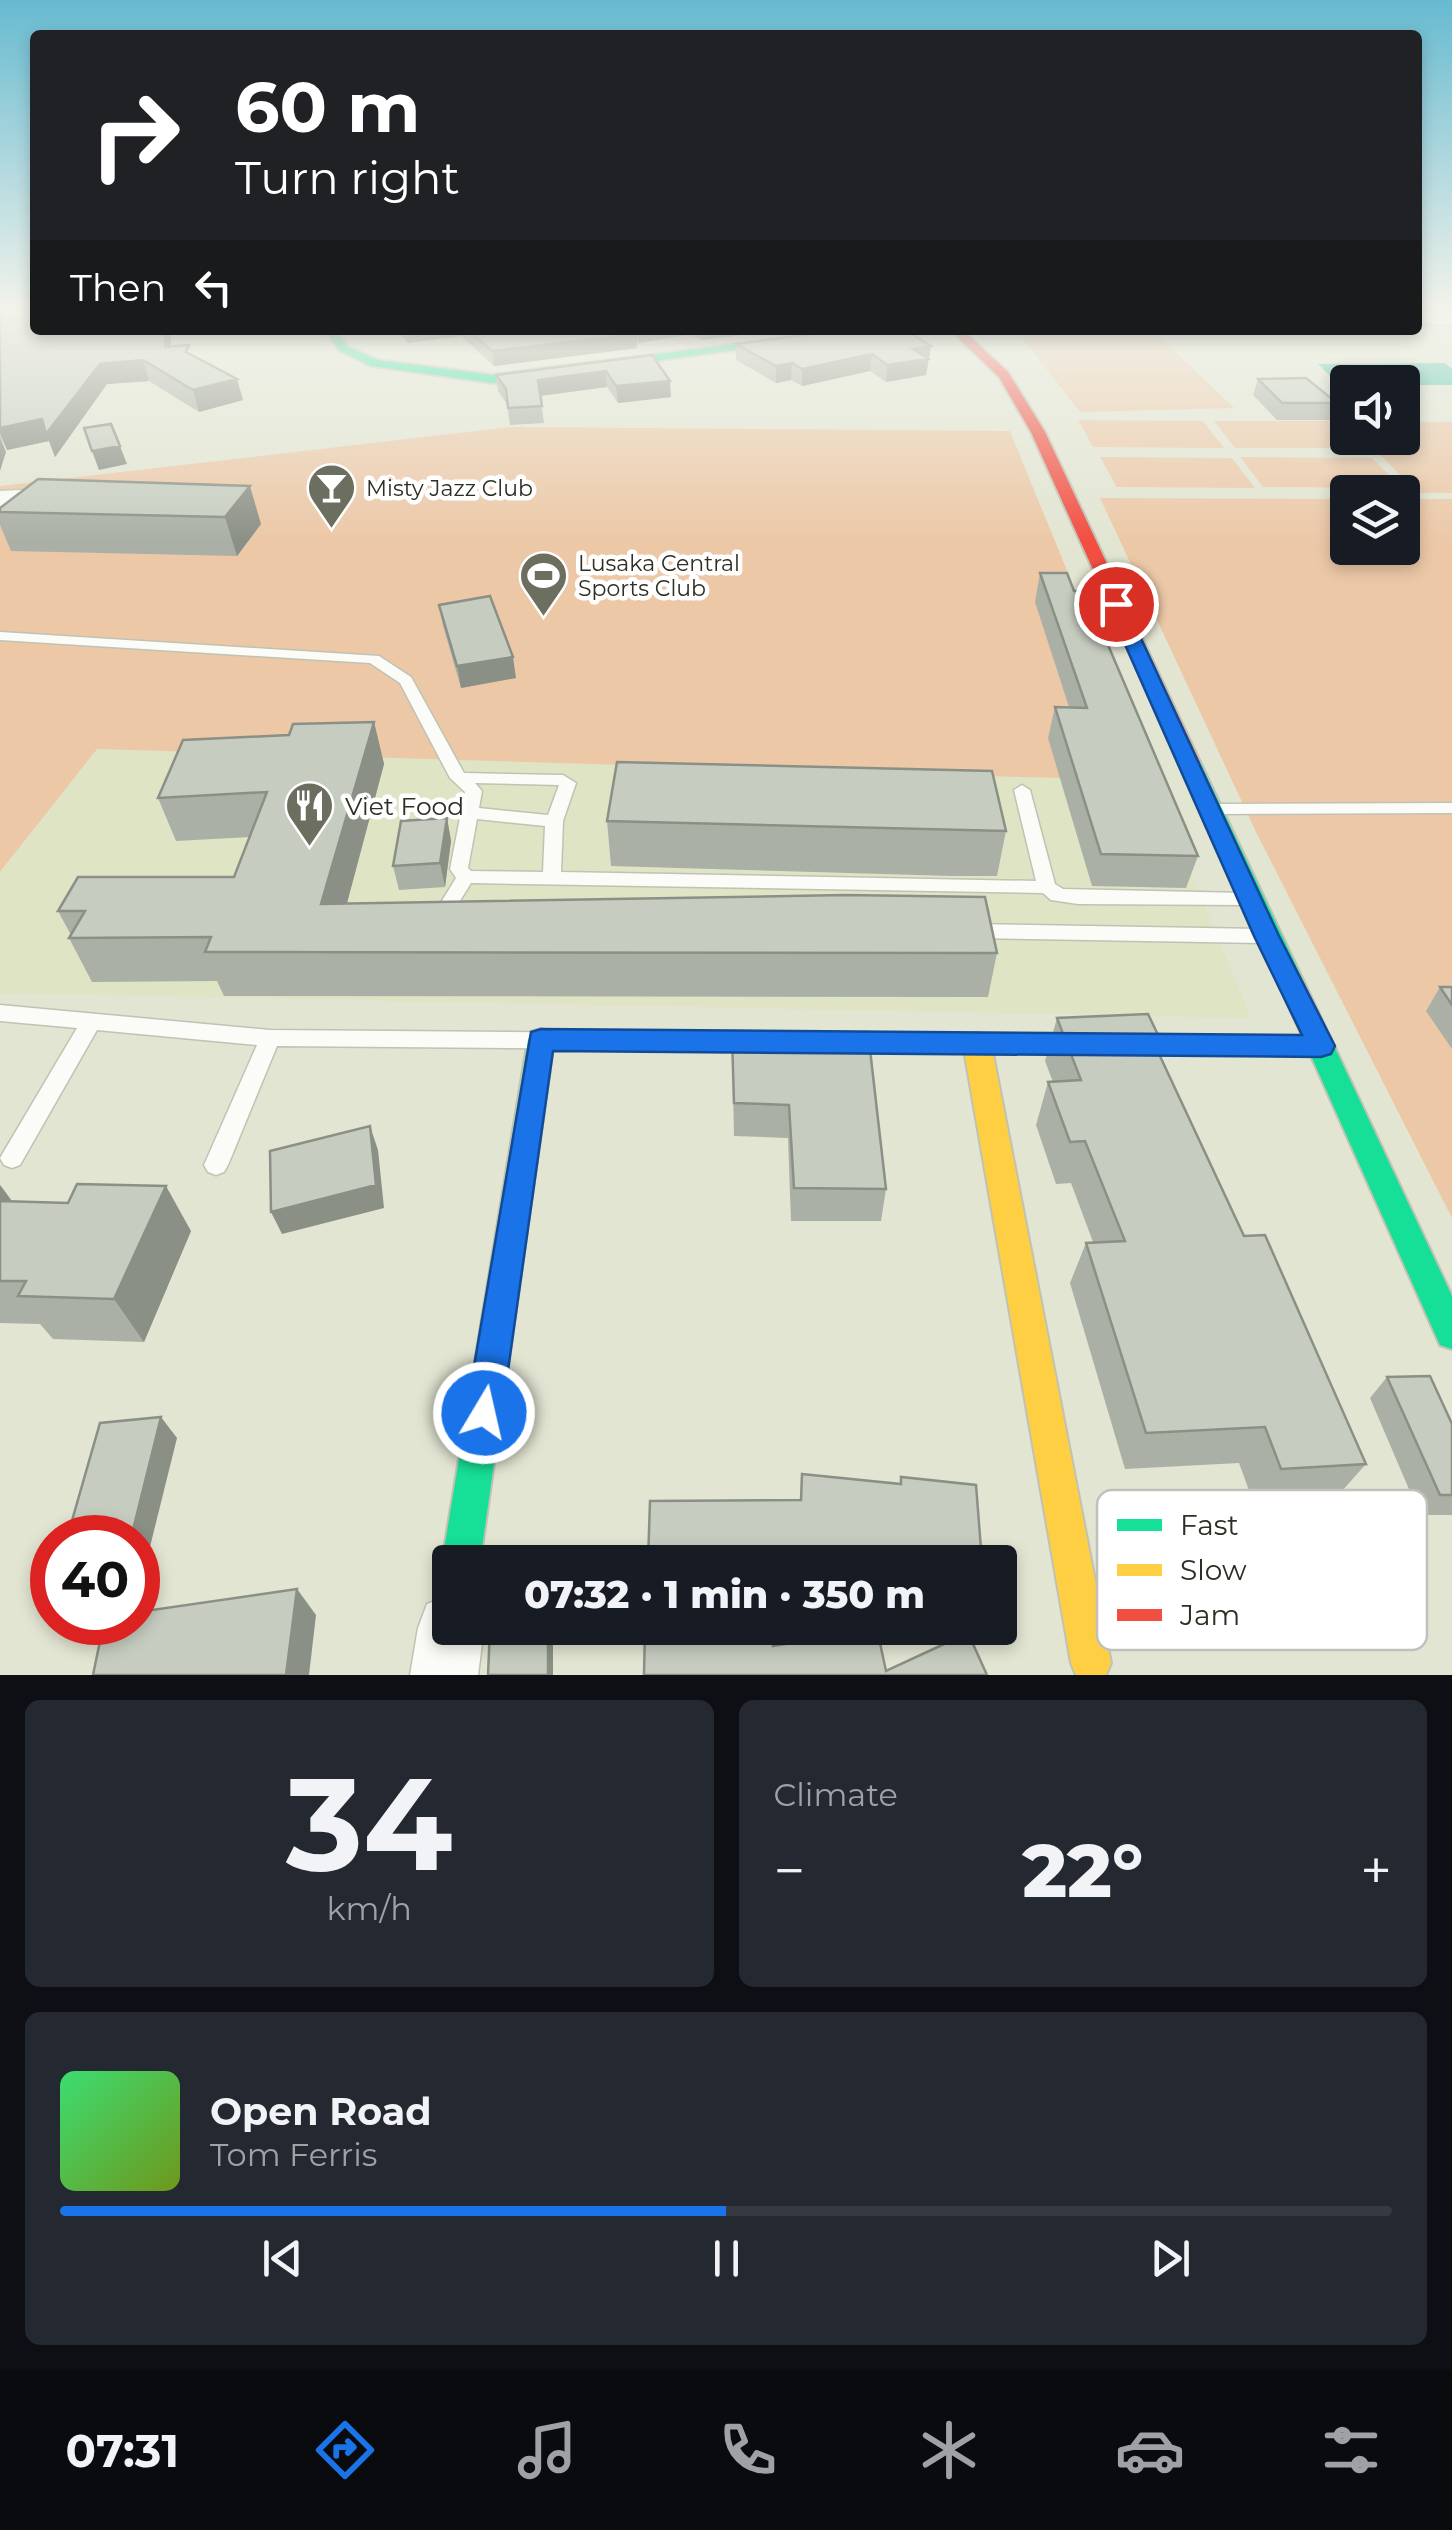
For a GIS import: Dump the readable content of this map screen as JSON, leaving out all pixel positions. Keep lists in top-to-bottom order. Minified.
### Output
{"places":{"bar":["Misty Jazz Club"],"sports":["Lusaka Central Sports Club"],"restaurant":["Viet Food"]},"legend":["Fast","Slow","Jam"],"page":{"turn":["60 m","Turn right"],"then":"Then","limit":"40","trip":"07:32 · 1 min · 350 m","tile":[["34","km/h"],"Climate"],"heat":["−","22°","+"],"song":["Open Road","Tom Ferris"],"tabs":"07:31"}}
